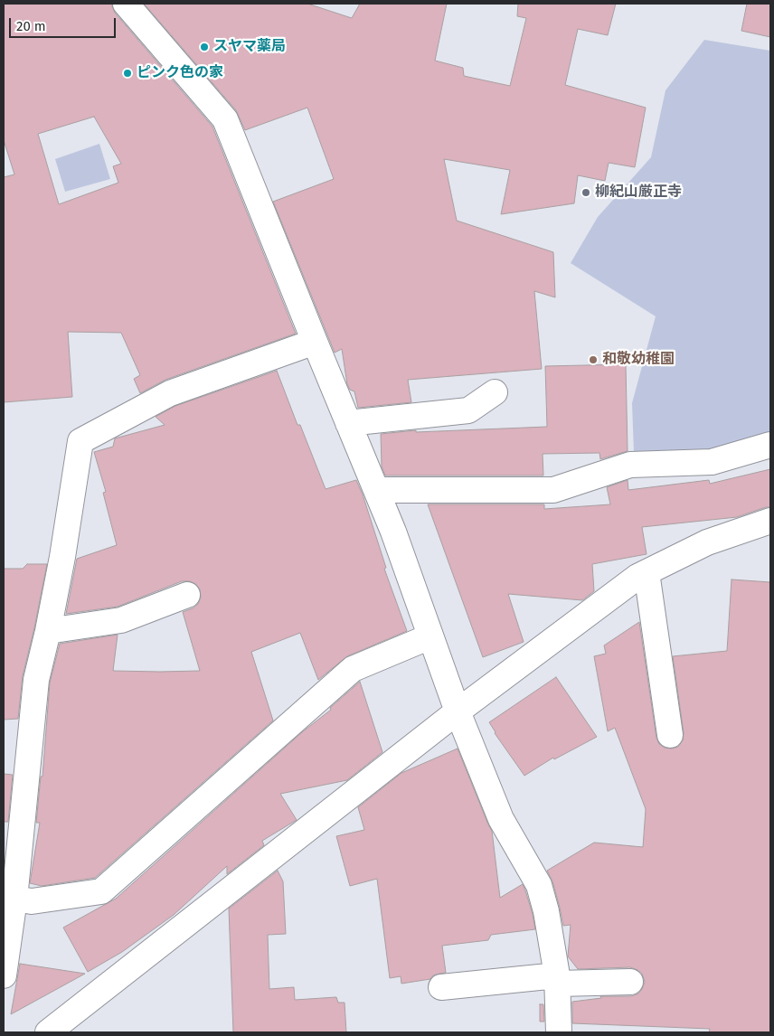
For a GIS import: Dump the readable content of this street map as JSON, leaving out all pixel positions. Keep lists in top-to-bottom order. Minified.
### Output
{"places":["スヤマ薬局","ピンク色の家","柳紀山厳正寺","和敬幼稚園"],"scale_bar":"20 m"}
